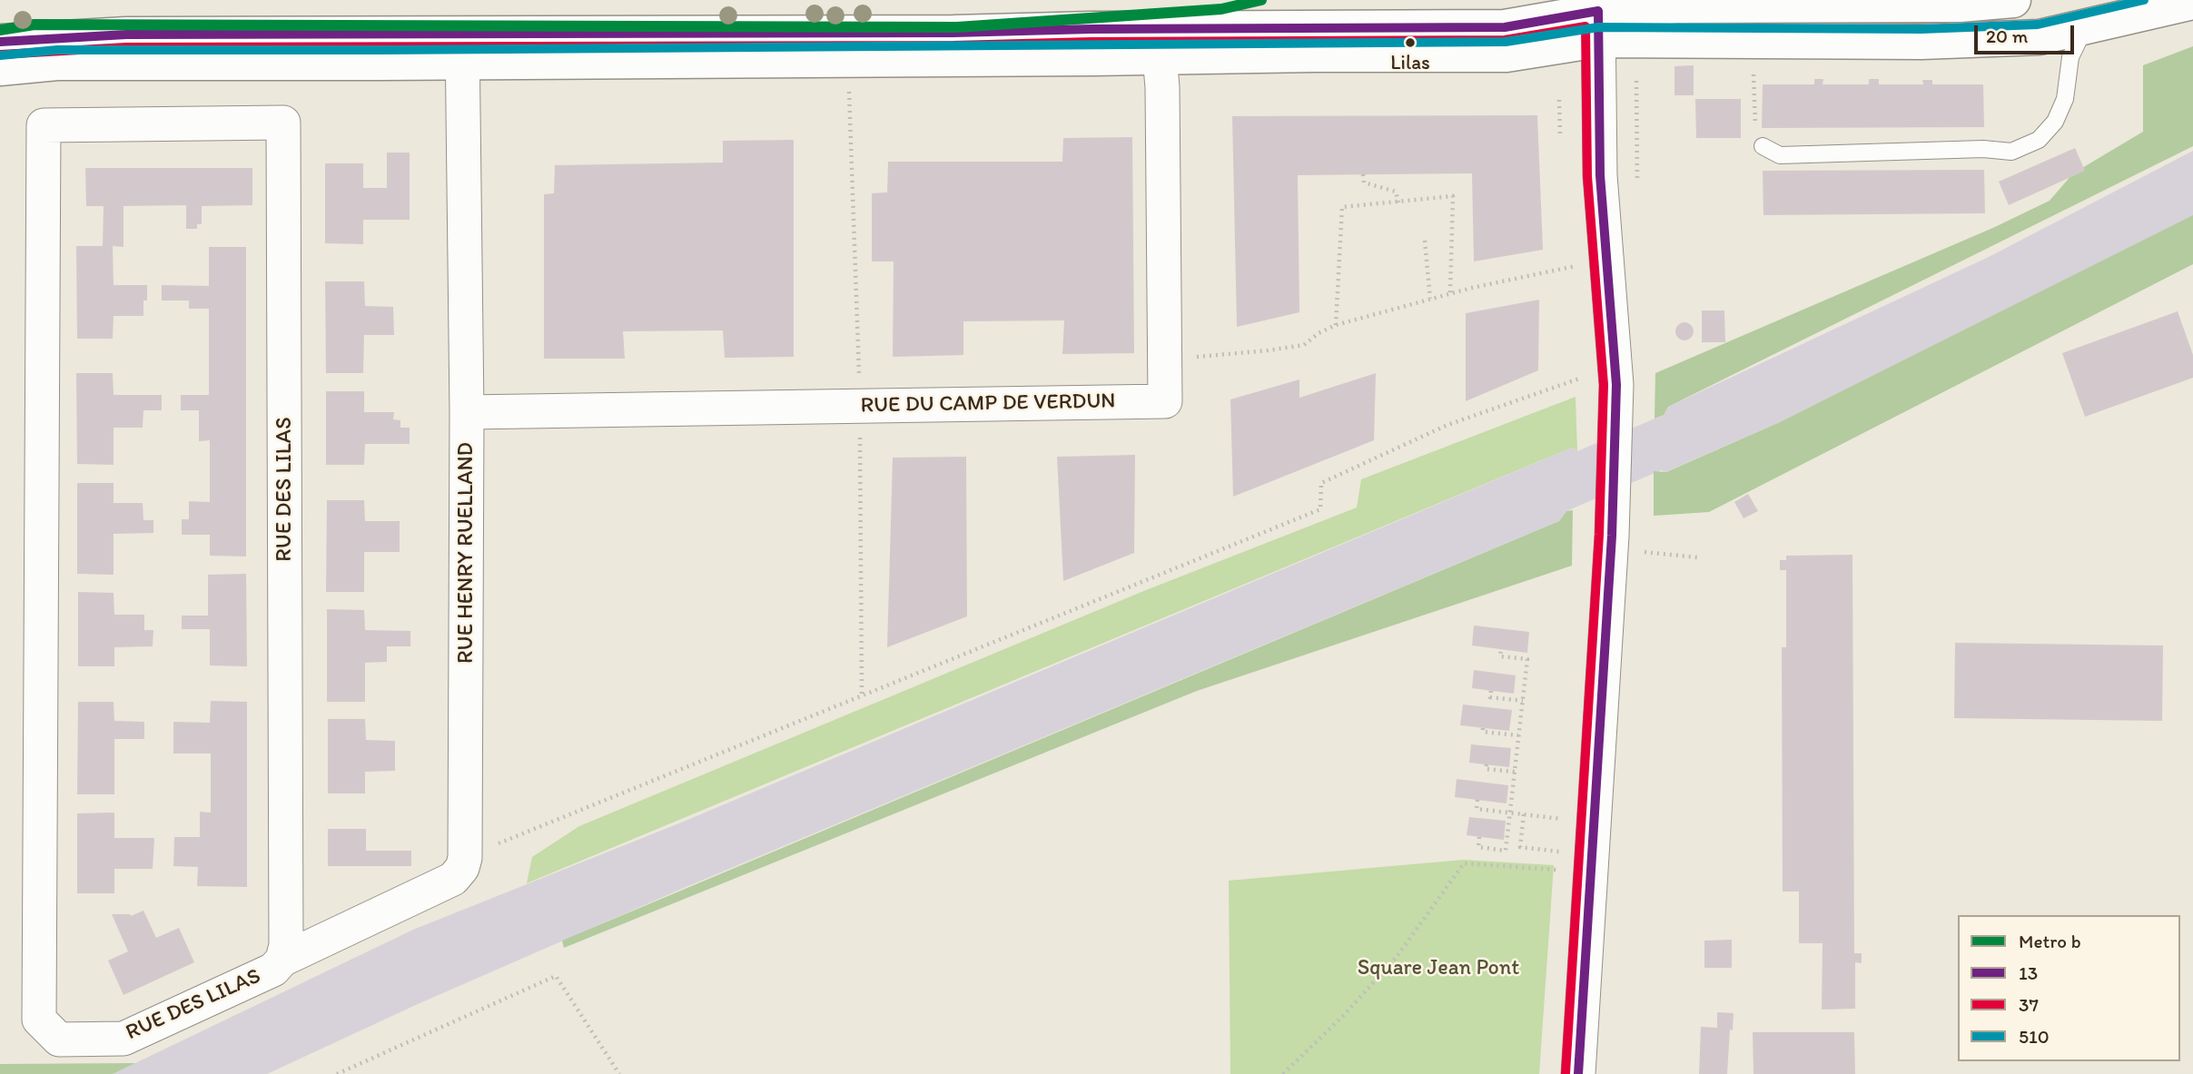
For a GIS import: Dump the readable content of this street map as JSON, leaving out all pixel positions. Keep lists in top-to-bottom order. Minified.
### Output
{"streets":{"street":["RUE DU CAMP DE VERDUN","RUE DES LILAS","RUE HENRY RUELLAND"]},"crossings":[["RUE DU CAMP DE VERDUN","RUE HENRY RUELLAND"]],"parks":["Square Jean Pont"],"places":["Lilas"],"lines":["metro line b","transit line 510","transit line 13","transit line 37"],"legend":["Metro b","13","37","510"],"scale_bar":"20 m"}
